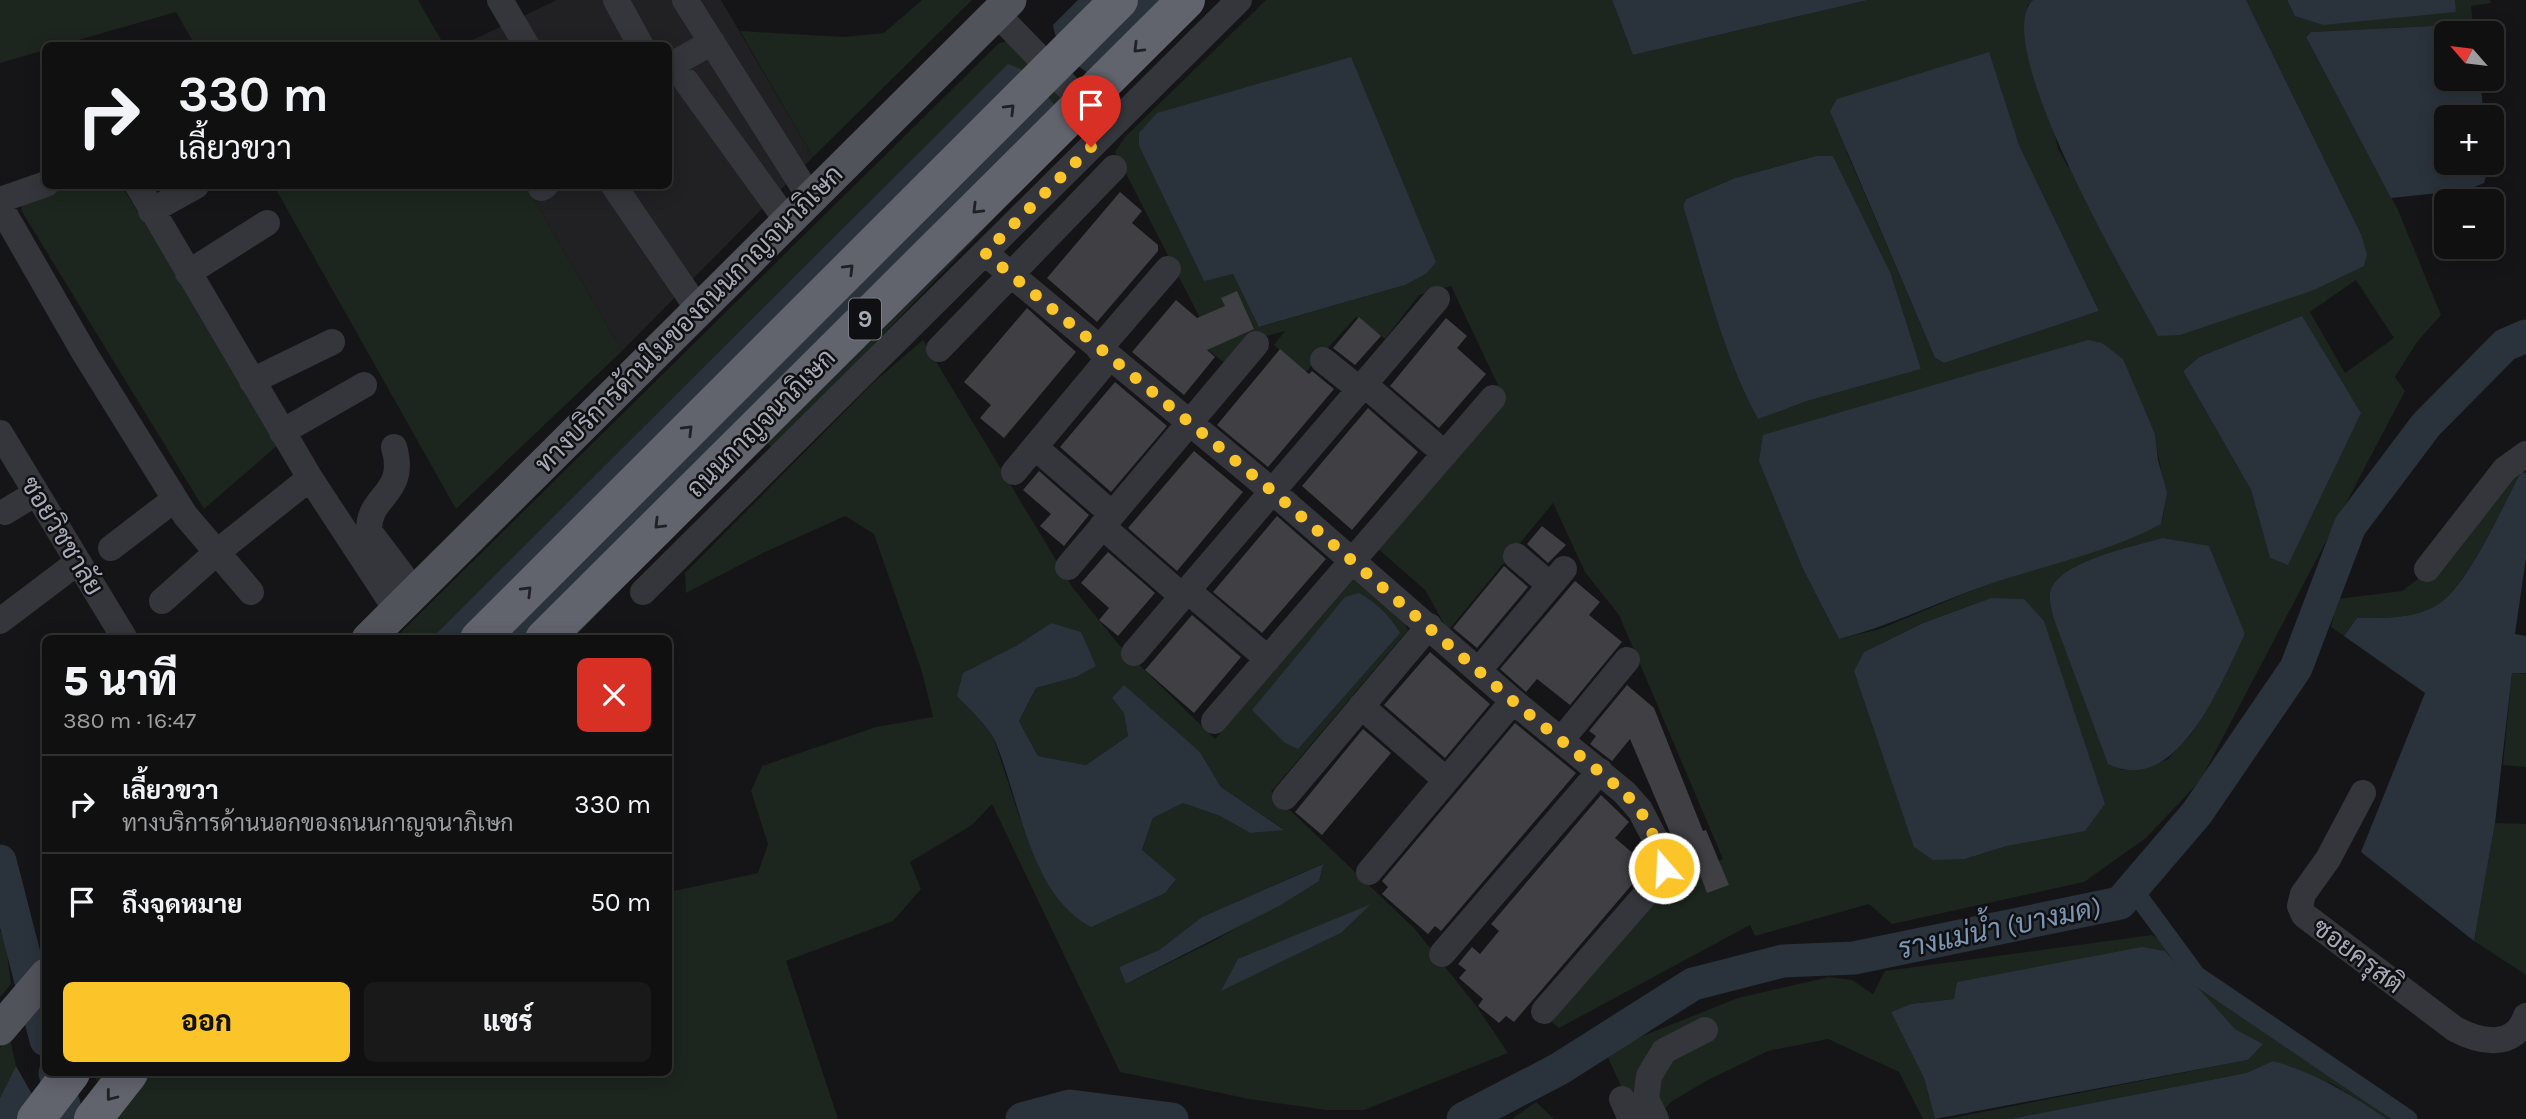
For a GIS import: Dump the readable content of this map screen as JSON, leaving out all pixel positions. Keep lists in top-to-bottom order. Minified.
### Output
{"streets":{"highway":["9","ถนนกาญจนาภิเษก"],"main road":["ทางบริการด้านในของถนนกาญจนาภิเษก"],"street":["ซอยวิชชาลัย","ซอยครุสติ"]},"water":["รางแม่น้ำ (บางมด)"],"north":"top left","page":{"map_buttons":["+","−"],"turn":["330 m","เลี้ยวขวา"],"heading":["5 นาที","380 m · 16:47"],"list":[{"name":"เลี้ยวขวา","note":"ทางบริการด้านนอกของถนนกาญจนาภิเษก","value":"330 m"},{"name":"ถึงจุดหมาย","value":"50 m"}],"buttons":["ออก","แชร์"]}}
